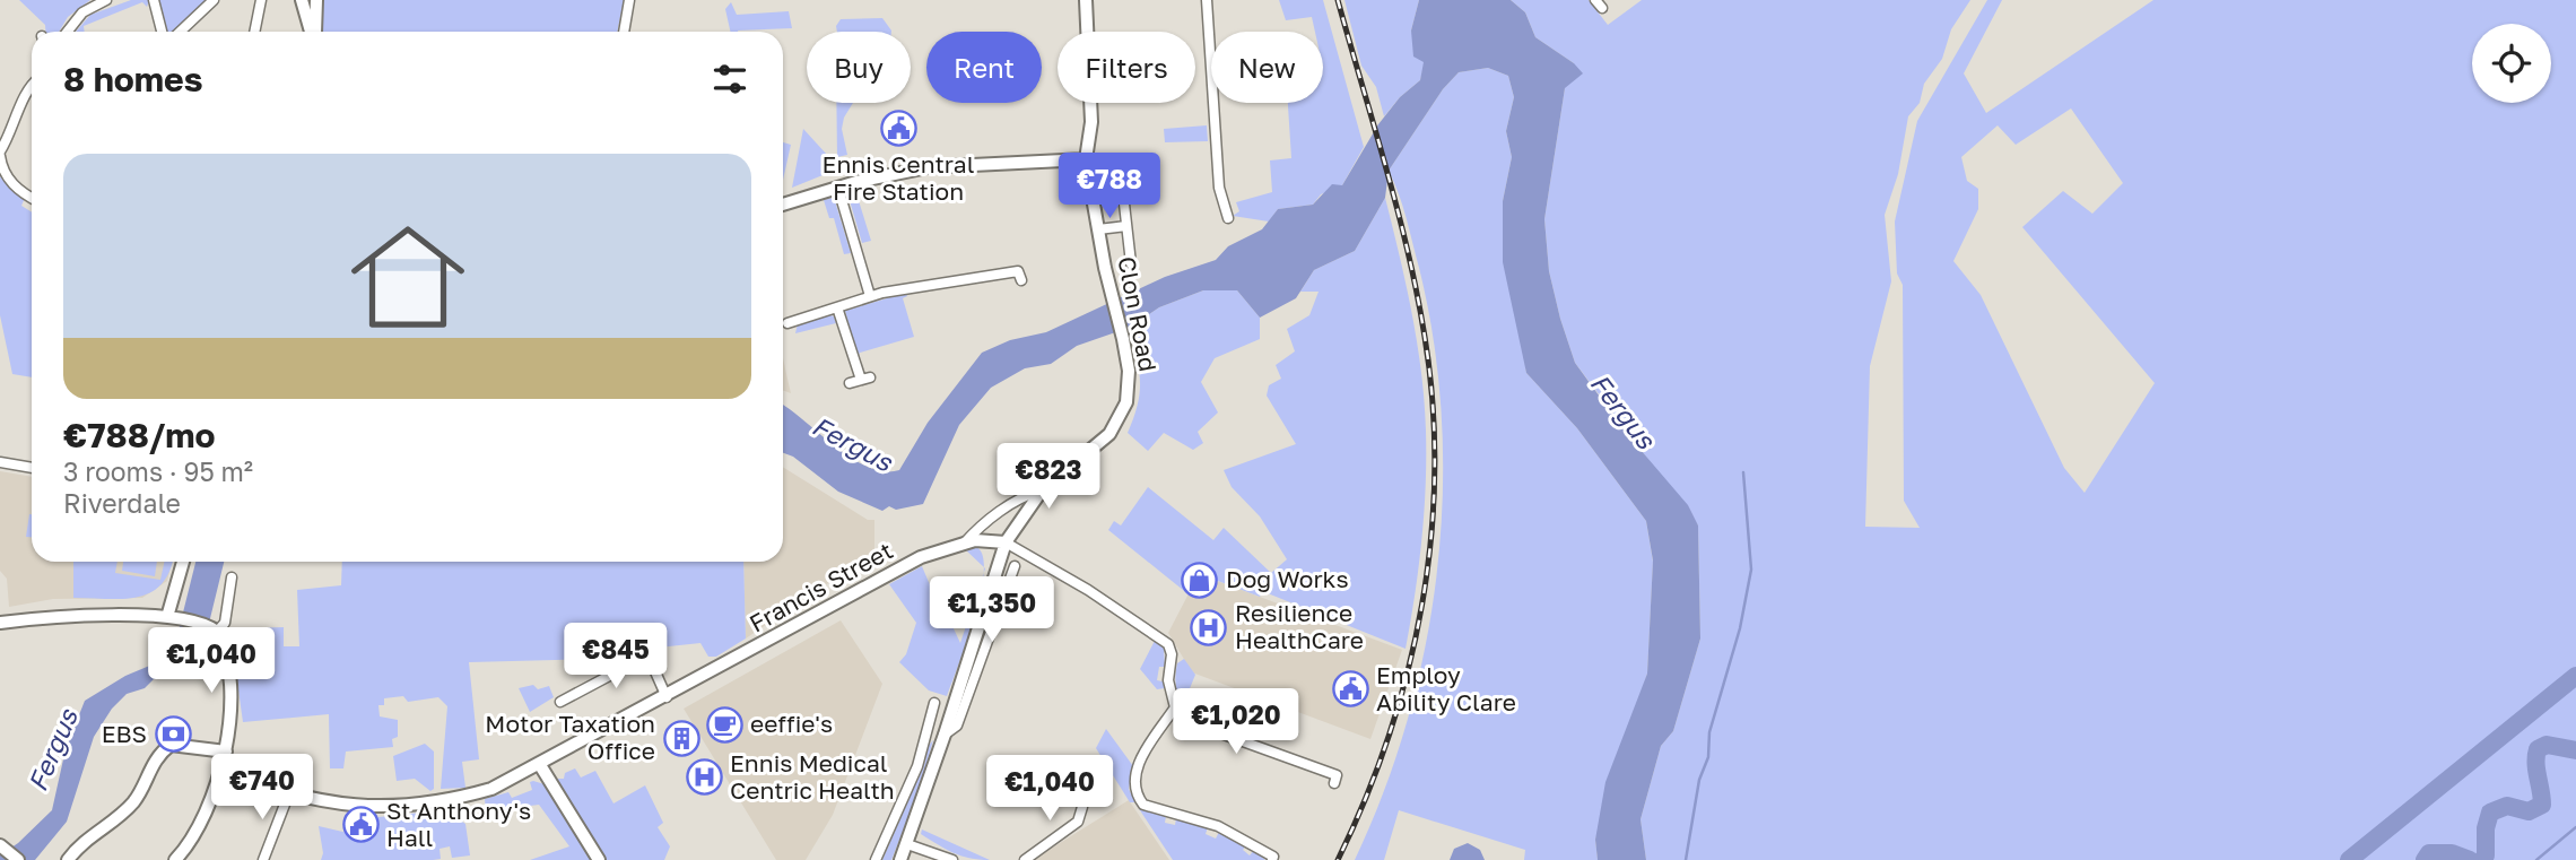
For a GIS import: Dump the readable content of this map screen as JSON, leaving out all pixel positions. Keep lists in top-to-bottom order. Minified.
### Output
{"streets":{"main road":["Clon Road","Francis Street"]},"crossings":[["Clon Road","Francis Street"]],"water":["Fergus"],"places":{"public building":["Ennis Central Fire Station","Employ Ability Clare","St Anthony's Hall"],"shop":["Dog Works"],"hospital":["Resilience HealthCare","Ennis Medical Centric Health"],"cafe":["eeffie's"],"bank":["EBS"],"building":["Motor Taxation Office"]},"page":{"chip":["Buy","Rent","Filters","New"],"heading":"8 homes","list":[{"name":"€788/mo","note":"3 rooms · 95 m² · Riverdale"}],"price":["€788","€823","€1,350","€845","€1,040","€1,020","€740","€1,040"]}}
